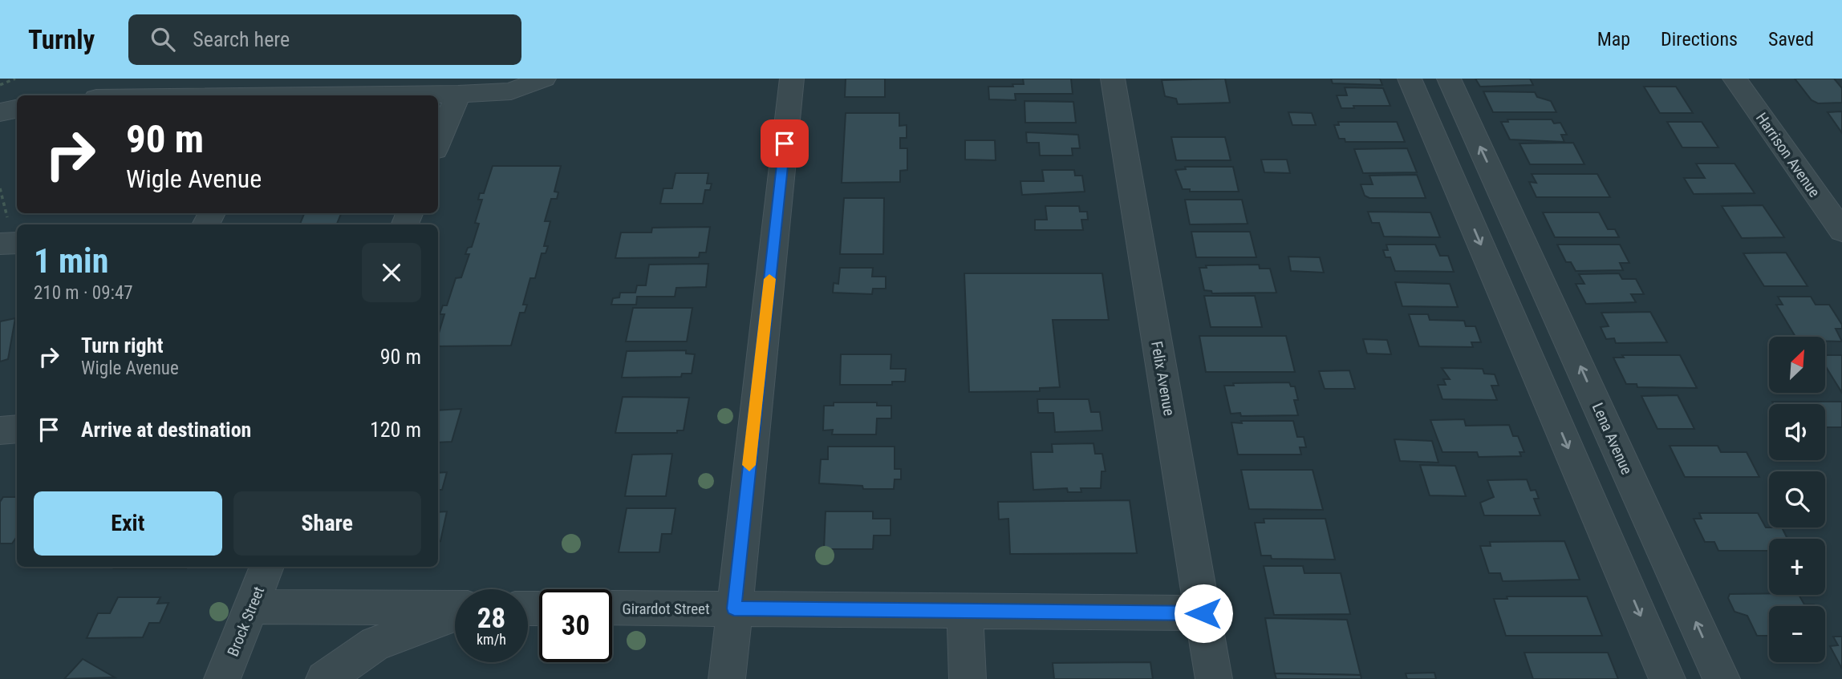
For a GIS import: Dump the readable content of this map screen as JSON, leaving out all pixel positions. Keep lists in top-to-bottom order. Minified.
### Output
{"streets":{"street":["Harrison Avenue","Felix Avenue","Lena Avenue","Girardot Street","Brock Street"]},"crossings":[["Felix Avenue","Girardot Street"]],"north":"top right","page":{"header":"Turnly","search":"Search here","nav":["Map","Directions","Saved"],"turn":["90 m","Wigle Avenue"],"heading":["1 min","210 m · 09:47"],"list":[{"name":"Turn right","note":"Wigle Avenue","value":"90 m"},{"name":"Arrive at destination","value":"120 m"}],"map_buttons":["+","−"],"buttons":["Exit","Share"],"speed":"28 km/h","limit":"30"}}
